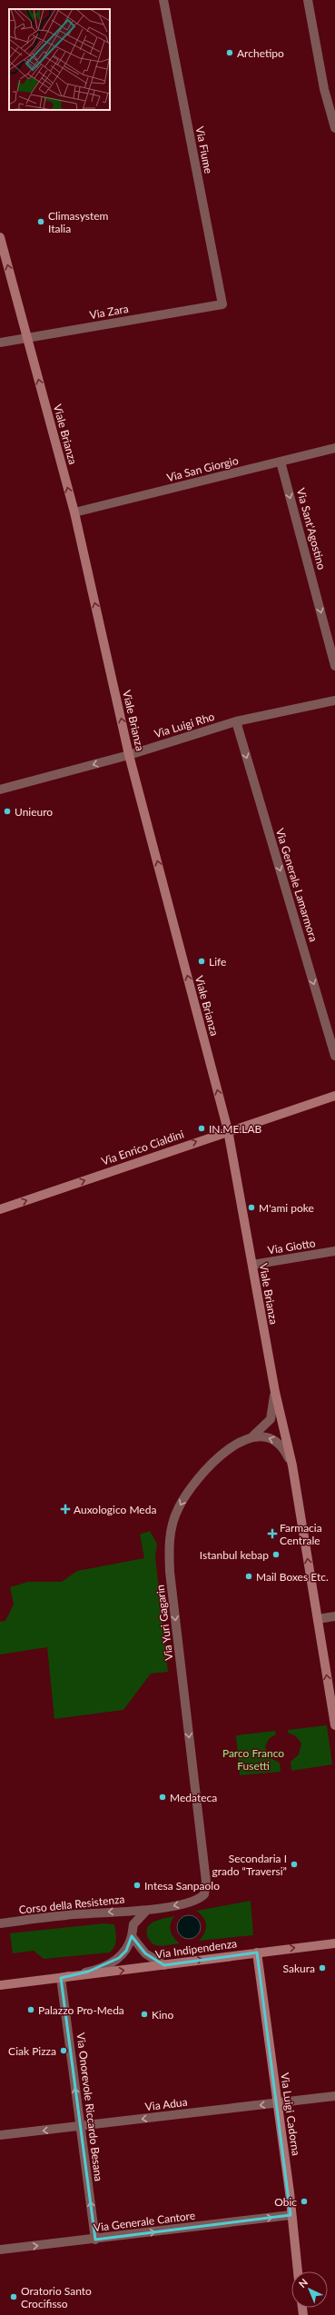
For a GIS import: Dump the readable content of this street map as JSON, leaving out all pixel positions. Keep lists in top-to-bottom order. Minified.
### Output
{"streets":{"street":["Via Fiume","Via Zara","Viale Brianza","Via San Giorgio","Via Sant'Agostino","Via Luigi Rho","Via Generale Lamarmora","Via Enrico Cialdini","Via Giotto","Via Yuri Gagarin","Corso della Resistenza","Via Indipendenza","Via Adua","Via Onorevole Riccardo Besana","Via Luigi Cadorna","Via Generale Cantore"]},"crossings":[["Via Fiume","Via Zara"],["Via Zara","Viale Brianza"],["Viale Brianza","Via San Giorgio"],["Viale Brianza","Via Luigi Rho"],["Viale Brianza","Via Enrico Cialdini"],["Viale Brianza","Via Giotto"],["Viale Brianza","Via Yuri Gagarin"],["Via San Giorgio","Via Sant'Agostino"],["Via Luigi Rho","Via Generale Lamarmora"],["Via Yuri Gagarin","Corso della Resistenza"],["Via Indipendenza","Via Onorevole Riccardo Besana"],["Via Indipendenza","Via Luigi Cadorna"],["Via Adua","Via Onorevole Riccardo Besana"],["Via Adua","Via Luigi Cadorna"],["Via Onorevole Riccardo Besana","Via Generale Cantore"],["Via Luigi Cadorna","Via Generale Cantore"]],"one_way":["Viale Brianza","Via Sant'Agostino","Via Luigi Rho","Via Generale Lamarmora","Via Enrico Cialdini","Corso della Resistenza","Via Indipendenza","Via Adua","Via Onorevole Riccardo Besana","Via Generale Cantore"],"parks":["Parco Franco Fusetti"],"places":{"other":["Archetipo","Climasystem Italia","Unieuro","Life","IN.ME.LAB","M'ami poke","Istanbul kebap","Mail Boxes Etc.","Medateca","Secondaria I grado “Traversi”","Intesa Sanpaolo","Sakura","Palazzo Pro-Meda","Kino","Ciak Pizza","Obic","Oratorio Santo Crocifisso"],"health":["Auxologico Meda","Farmacia Centrale"]},"north":"top left"}
